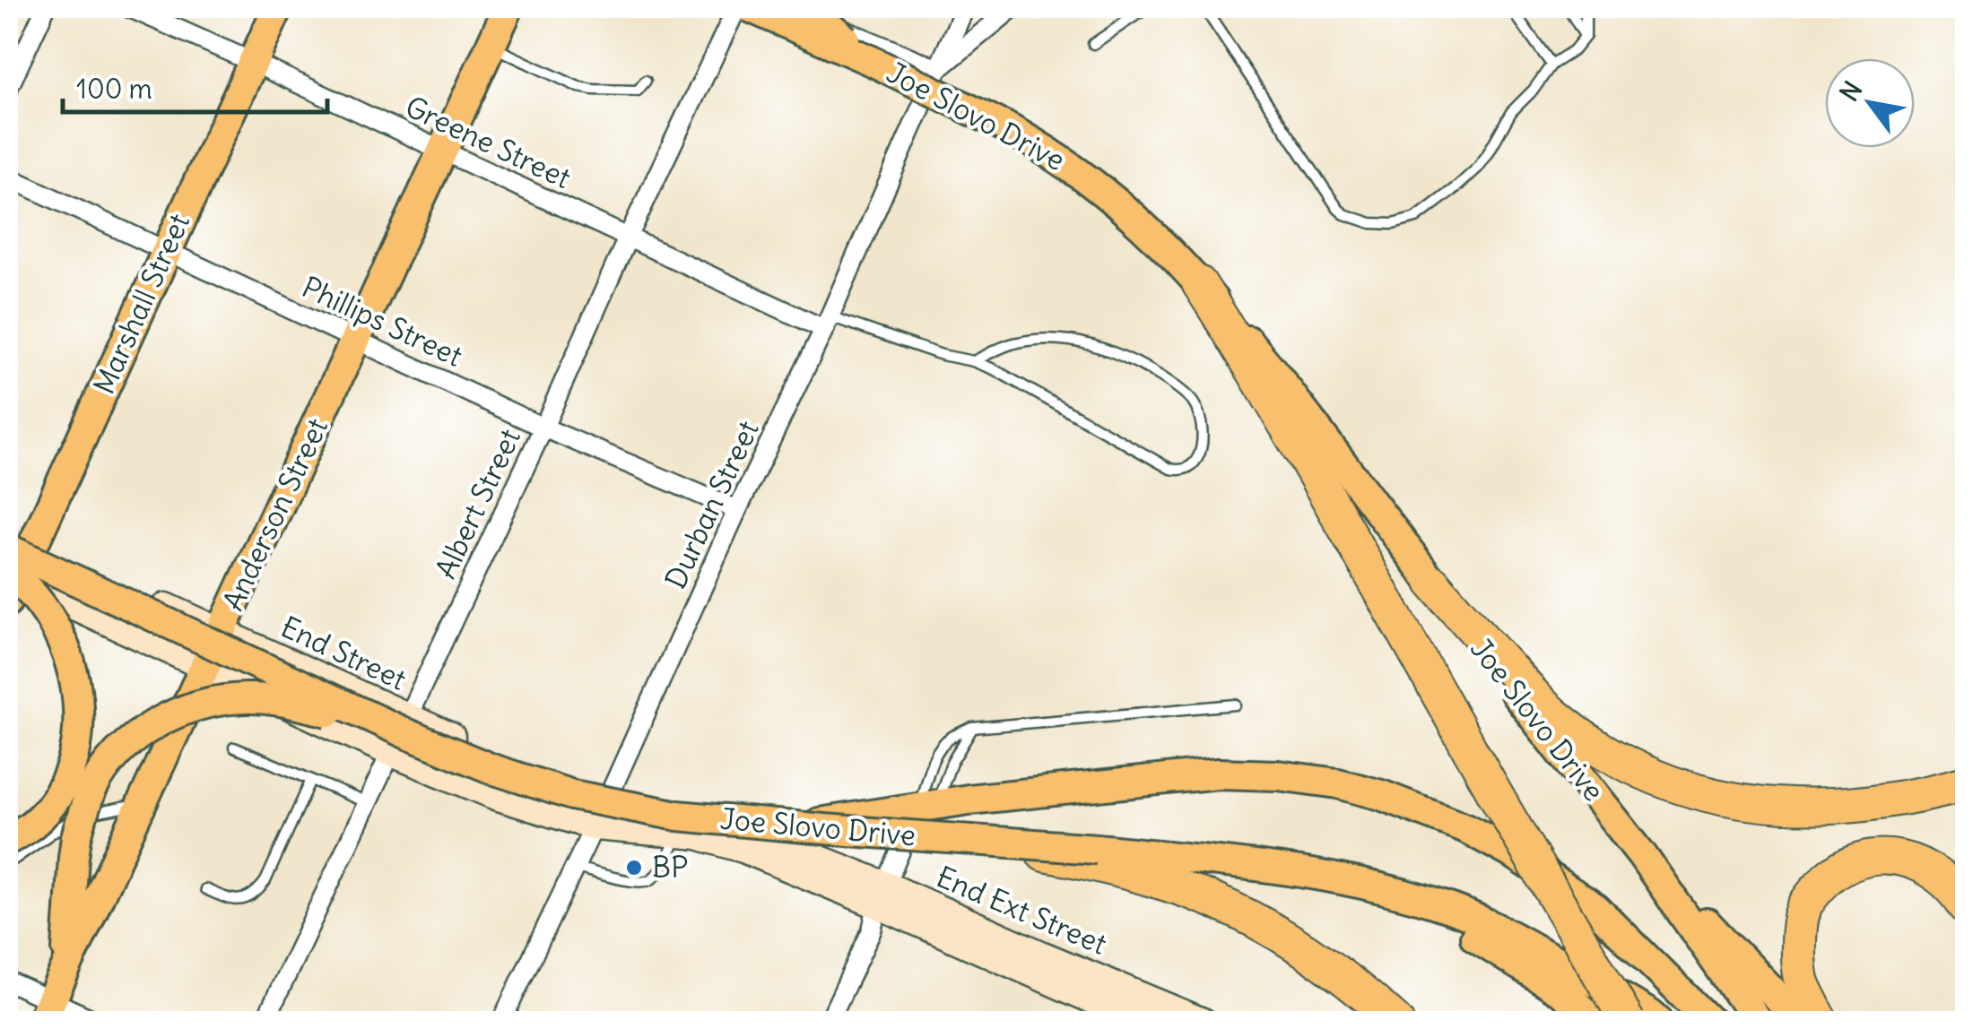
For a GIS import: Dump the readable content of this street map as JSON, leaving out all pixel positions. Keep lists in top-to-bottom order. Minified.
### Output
{"streets":{"main road":["Joe Slovo Drive","Marshall Street","Anderson Street"],"street":["Greene Street","Phillips Street","Albert Street","Durban Street","End Street","End Ext Street"]},"crossings":[["Joe Slovo Drive","Marshall Street"],["Joe Slovo Drive","Albert Street"],["Joe Slovo Drive","End Street"],["Greene Street","Marshall Street"],["Greene Street","Albert Street"],["Greene Street","Durban Street"],["Greene Street","Anderson Street"],["Marshall Street","Phillips Street"],["Marshall Street","End Street"],["Phillips Street","Albert Street"],["Phillips Street","Durban Street"],["Phillips Street","Anderson Street"],["Albert Street","End Street"],["Durban Street","End Street"],["Durban Street","End Ext Street"],["Anderson Street","End Street"],["End Street","End Ext Street"]],"places":["BP"],"scale_bar":"100 m","north":"top left"}
